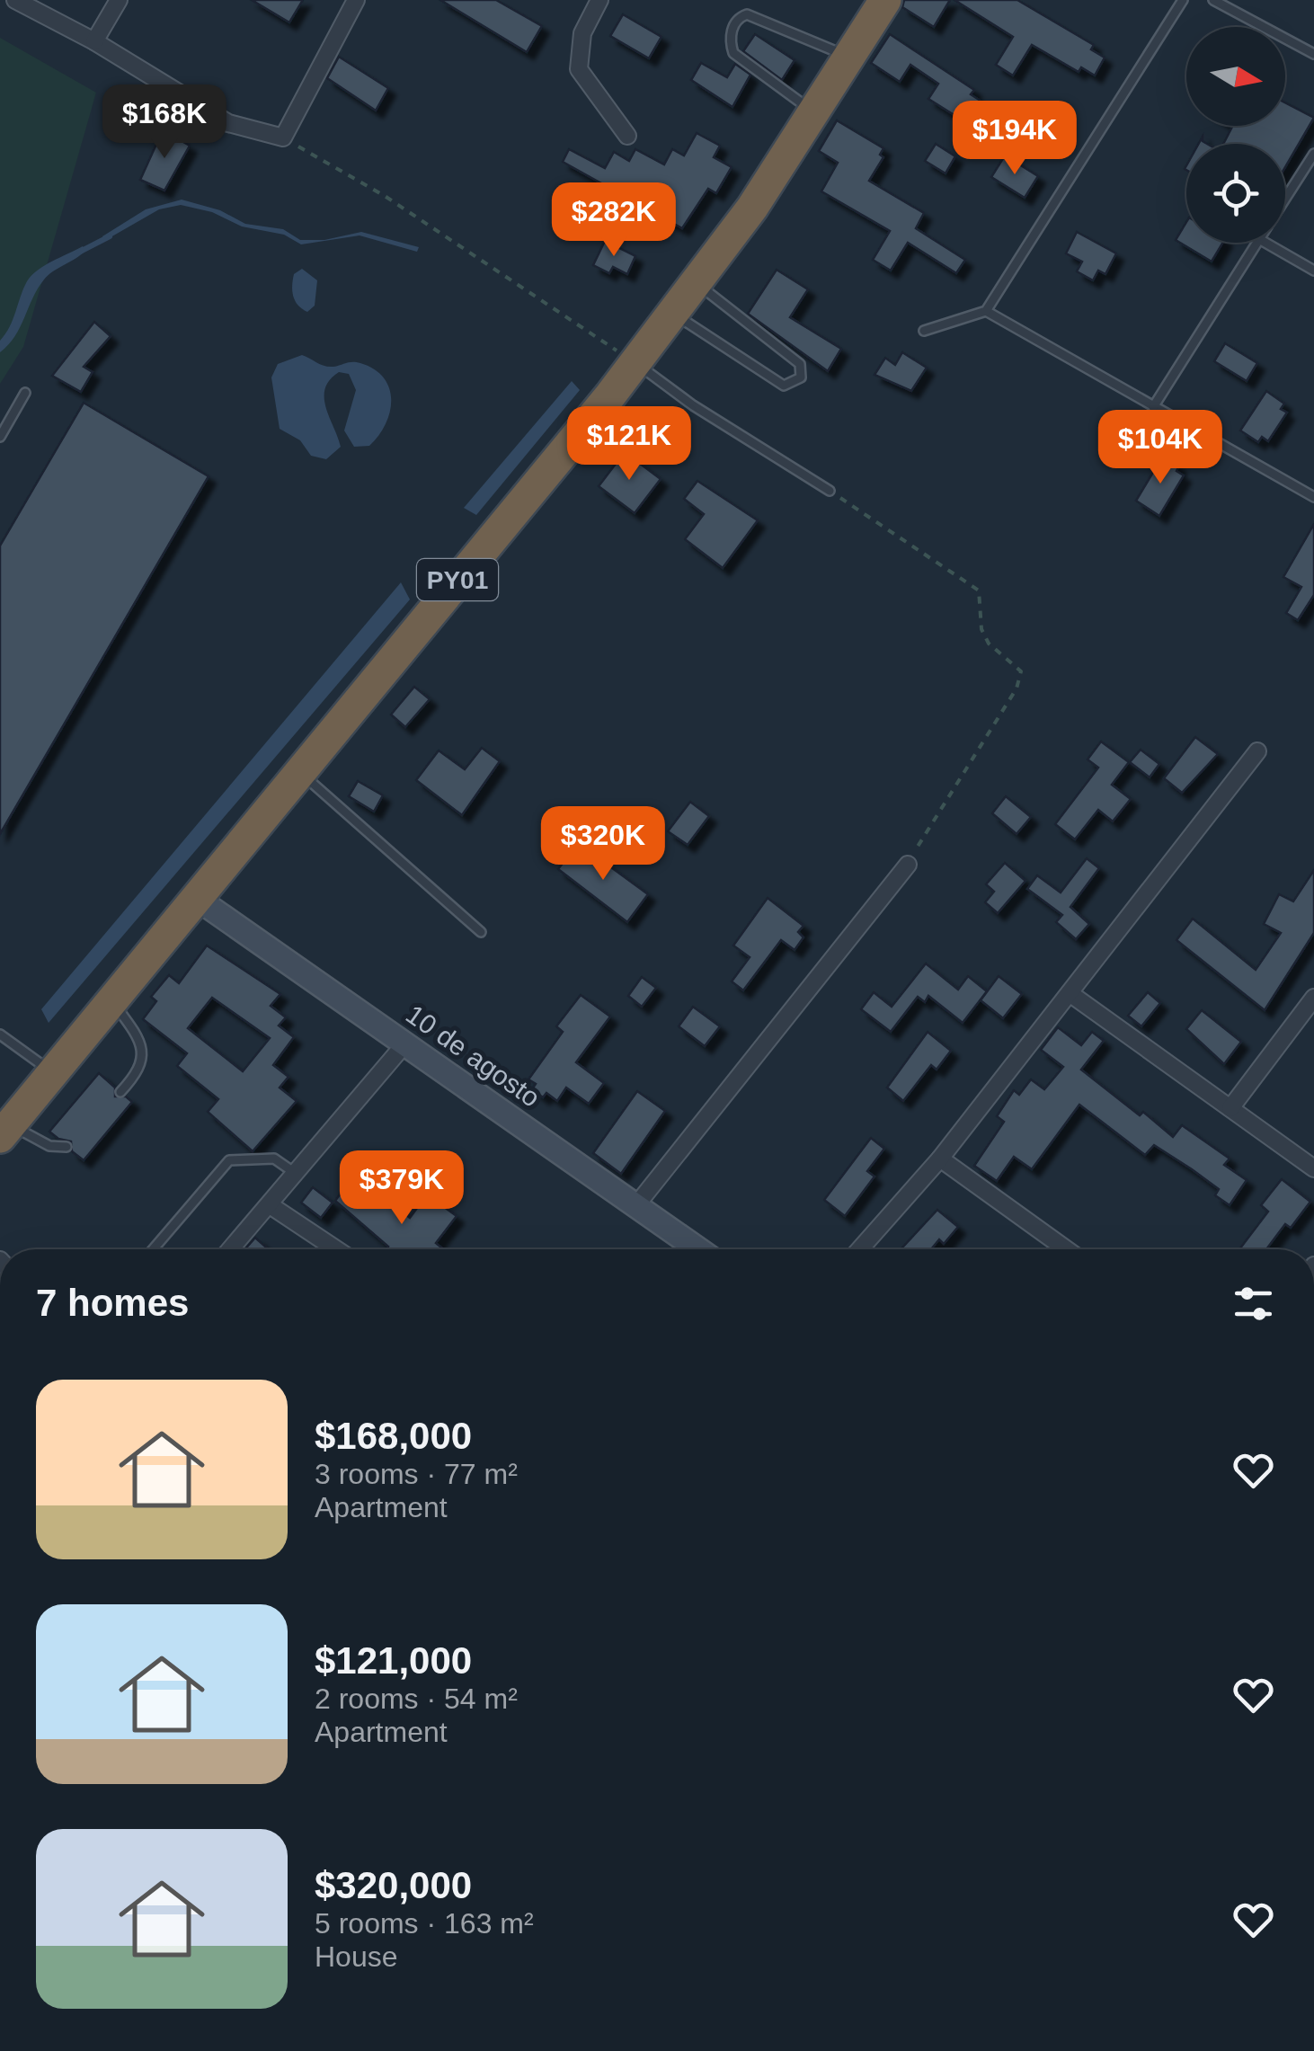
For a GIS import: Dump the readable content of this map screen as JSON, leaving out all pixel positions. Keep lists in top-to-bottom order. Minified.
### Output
{"streets":{"highway":["PY01"],"street":["10 de agosto"]},"crossings":[["PY01","10 de agosto"]],"north":"right","page":{"price":["$168K","$194K","$282K","$121K","$104K","$320K","$379K"],"heading":"7 homes","list":[{"name":"$168,000","note":"3 rooms · 77 m² · Apartment"},{"name":"$121,000","note":"2 rooms · 54 m² · Apartment"},{"name":"$320,000","note":"5 rooms · 163 m² · House"}]}}
